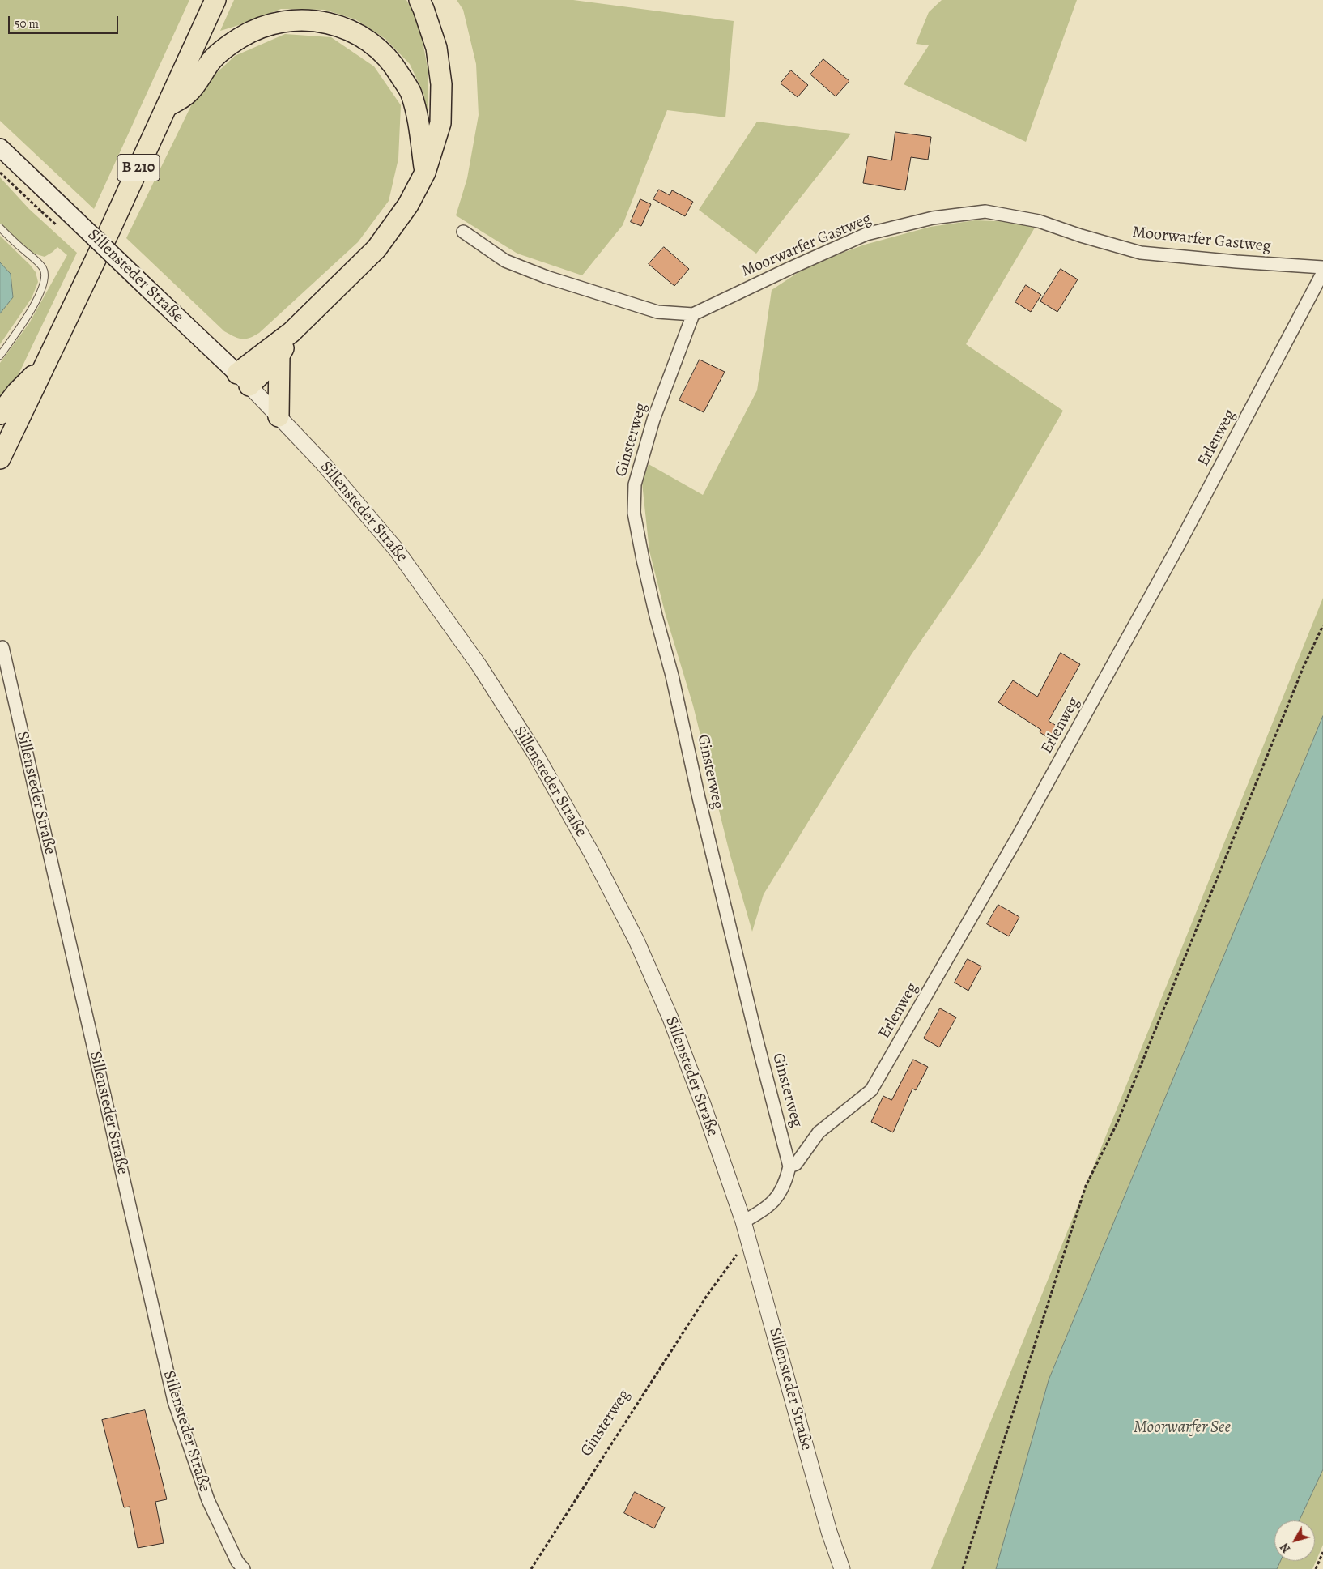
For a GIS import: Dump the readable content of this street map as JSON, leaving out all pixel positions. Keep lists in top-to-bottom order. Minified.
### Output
{"streets":{"highway":["B 210"],"main road":["Sillensteder Straße"],"street":["Moorwarfer Gastweg","Erlenweg","Ginsterweg"]},"crossings":[["Moorwarfer Gastweg","Ginsterweg"],["Erlenweg","Ginsterweg"]],"water":["Moorwarfer See"],"scale_bar":"50 m","north":"bottom left"}
